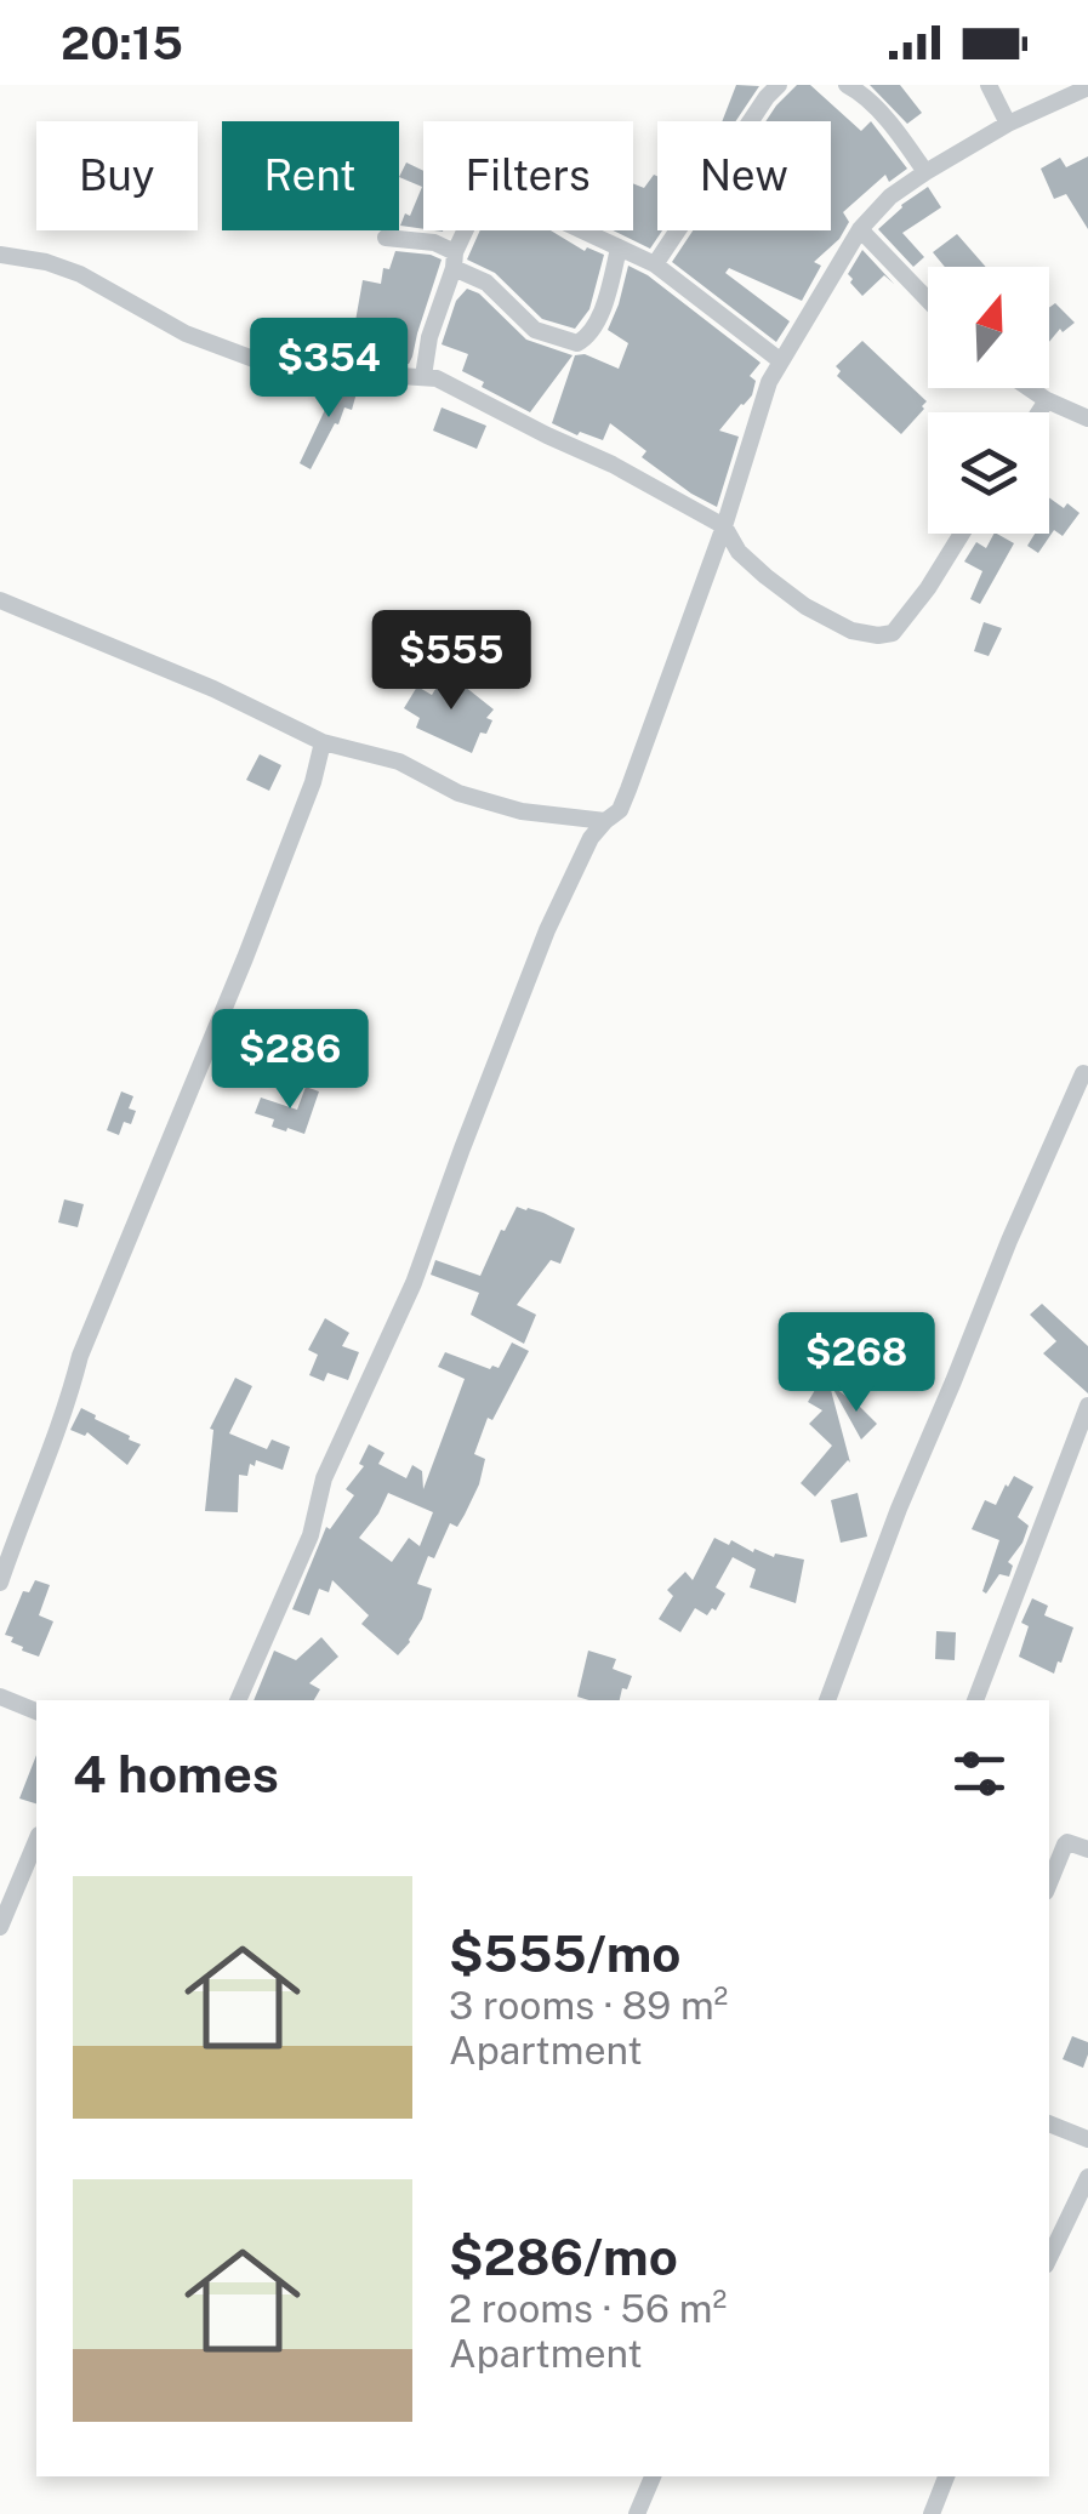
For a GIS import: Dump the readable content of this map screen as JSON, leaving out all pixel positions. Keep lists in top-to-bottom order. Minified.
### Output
{"north":"top","page":{"status":"20:15","chip":["Buy","Rent","Filters","New"],"price":["$354","$555","$286","$268"],"heading":"4 homes","list":[{"name":"$555/mo","note":"3 rooms · 89 m² · Apartment"},{"name":"$286/mo","note":"2 rooms · 56 m² · Apartment"}]}}
